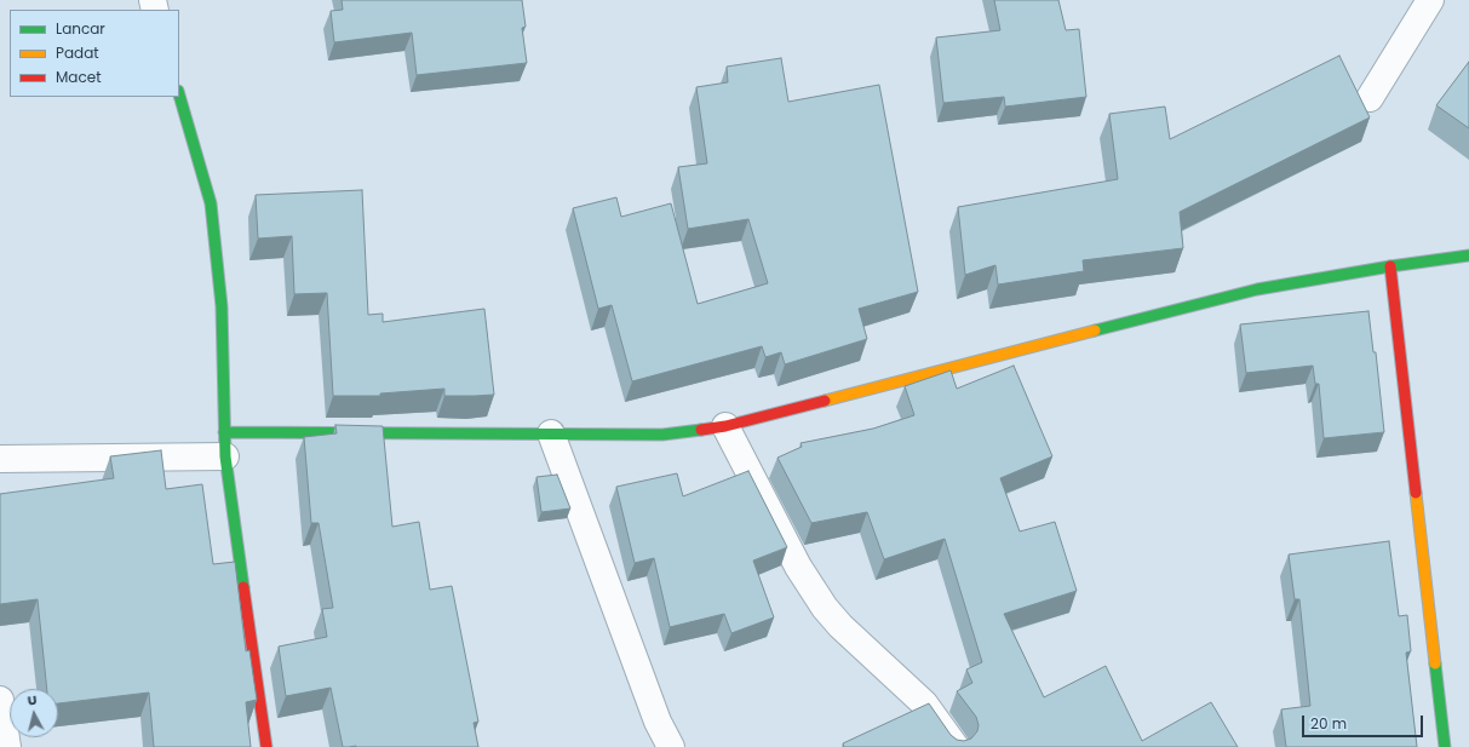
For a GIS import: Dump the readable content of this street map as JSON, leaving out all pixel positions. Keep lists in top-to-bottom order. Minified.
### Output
{"legend":["Lancar","Padat","Macet"],"scale_bar":"20 m","north":"top"}
